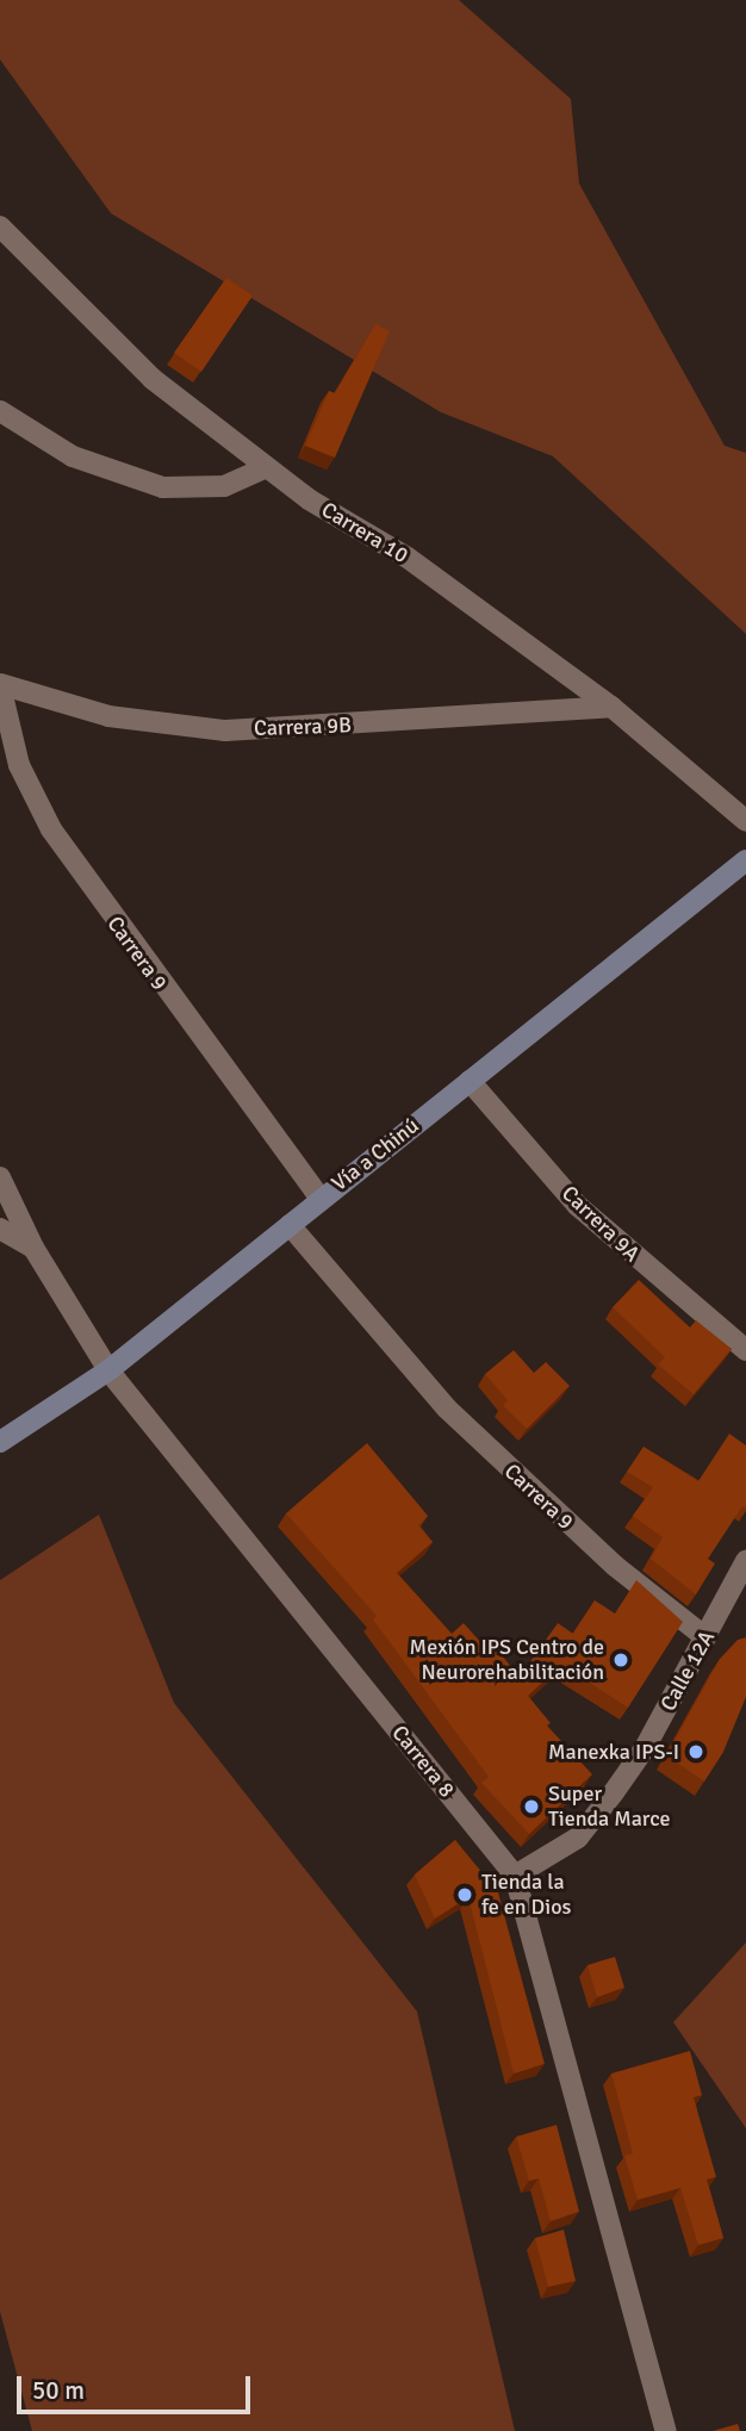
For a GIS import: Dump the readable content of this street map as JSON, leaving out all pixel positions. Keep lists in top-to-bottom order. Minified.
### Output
{"streets":{"main road":["Vía a Chinú"],"street":["Carrera 10","Carrera 9B","Carrera 9","Carrera 9A","Calle 12A","Carrera 8"]},"crossings":[["Carrera 10","Carrera 9B"],["Carrera 9B","Carrera 9"],["Carrera 9","Vía a Chinú"],["Carrera 9","Calle 12A"],["Vía a Chinú","Carrera 9A"],["Vía a Chinú","Carrera 8"],["Calle 12A","Carrera 8"]],"places":["Mexión IPS Centro de Neurorehabilitación","Manexka IPS-I","Super Tienda Marce","Tienda la fe en Dios"],"scale_bar":"50 m"}
